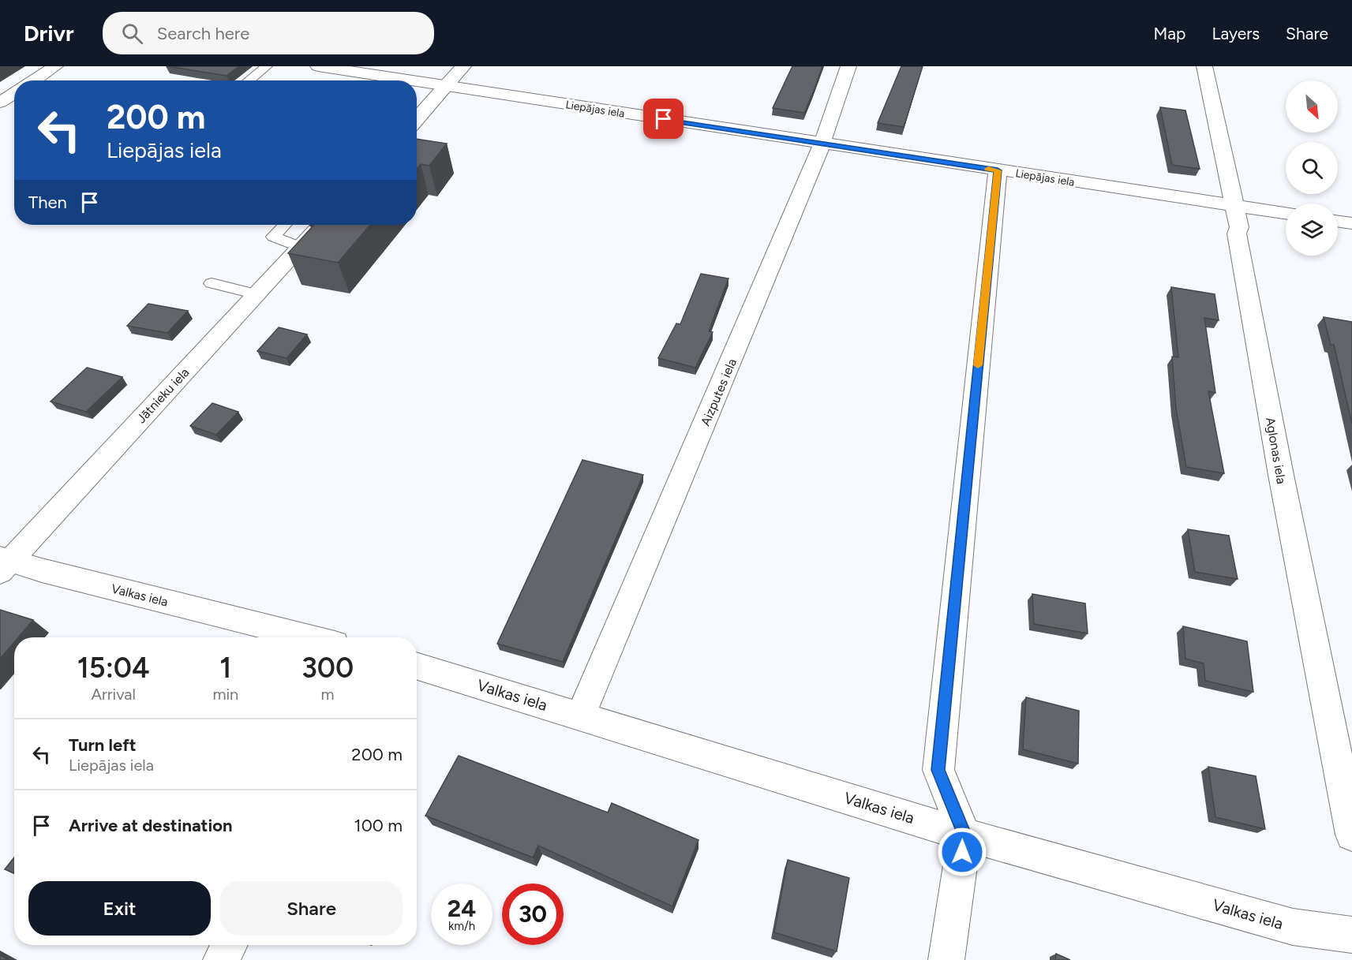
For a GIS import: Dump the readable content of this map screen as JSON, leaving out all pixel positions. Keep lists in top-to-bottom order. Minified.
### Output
{"streets":{"street":["Liepājas iela","Aizputes iela","Jātnieku iela","Aglonas iela","Valkas iela"]},"crossings":[["Liepājas iela","Aizputes iela"],["Liepājas iela","Aglonas iela"],["Aizputes iela","Valkas iela"],["Jātnieku iela","Valkas iela"]],"north":"bottom right","page":{"header":"Drivr","search":"Search here","nav":["Map","Layers","Share"],"turn":["200 m","Liepājas iela"],"then":"Then","eta":["15:04","Arrival","1","min","300","m"],"list":[{"name":"Turn left","note":"Liepājas iela","value":"200 m"},{"name":"Arrive at destination","value":"100 m"}],"buttons":["Exit","Share"],"speed":"24 km/h","limit":"30"}}
